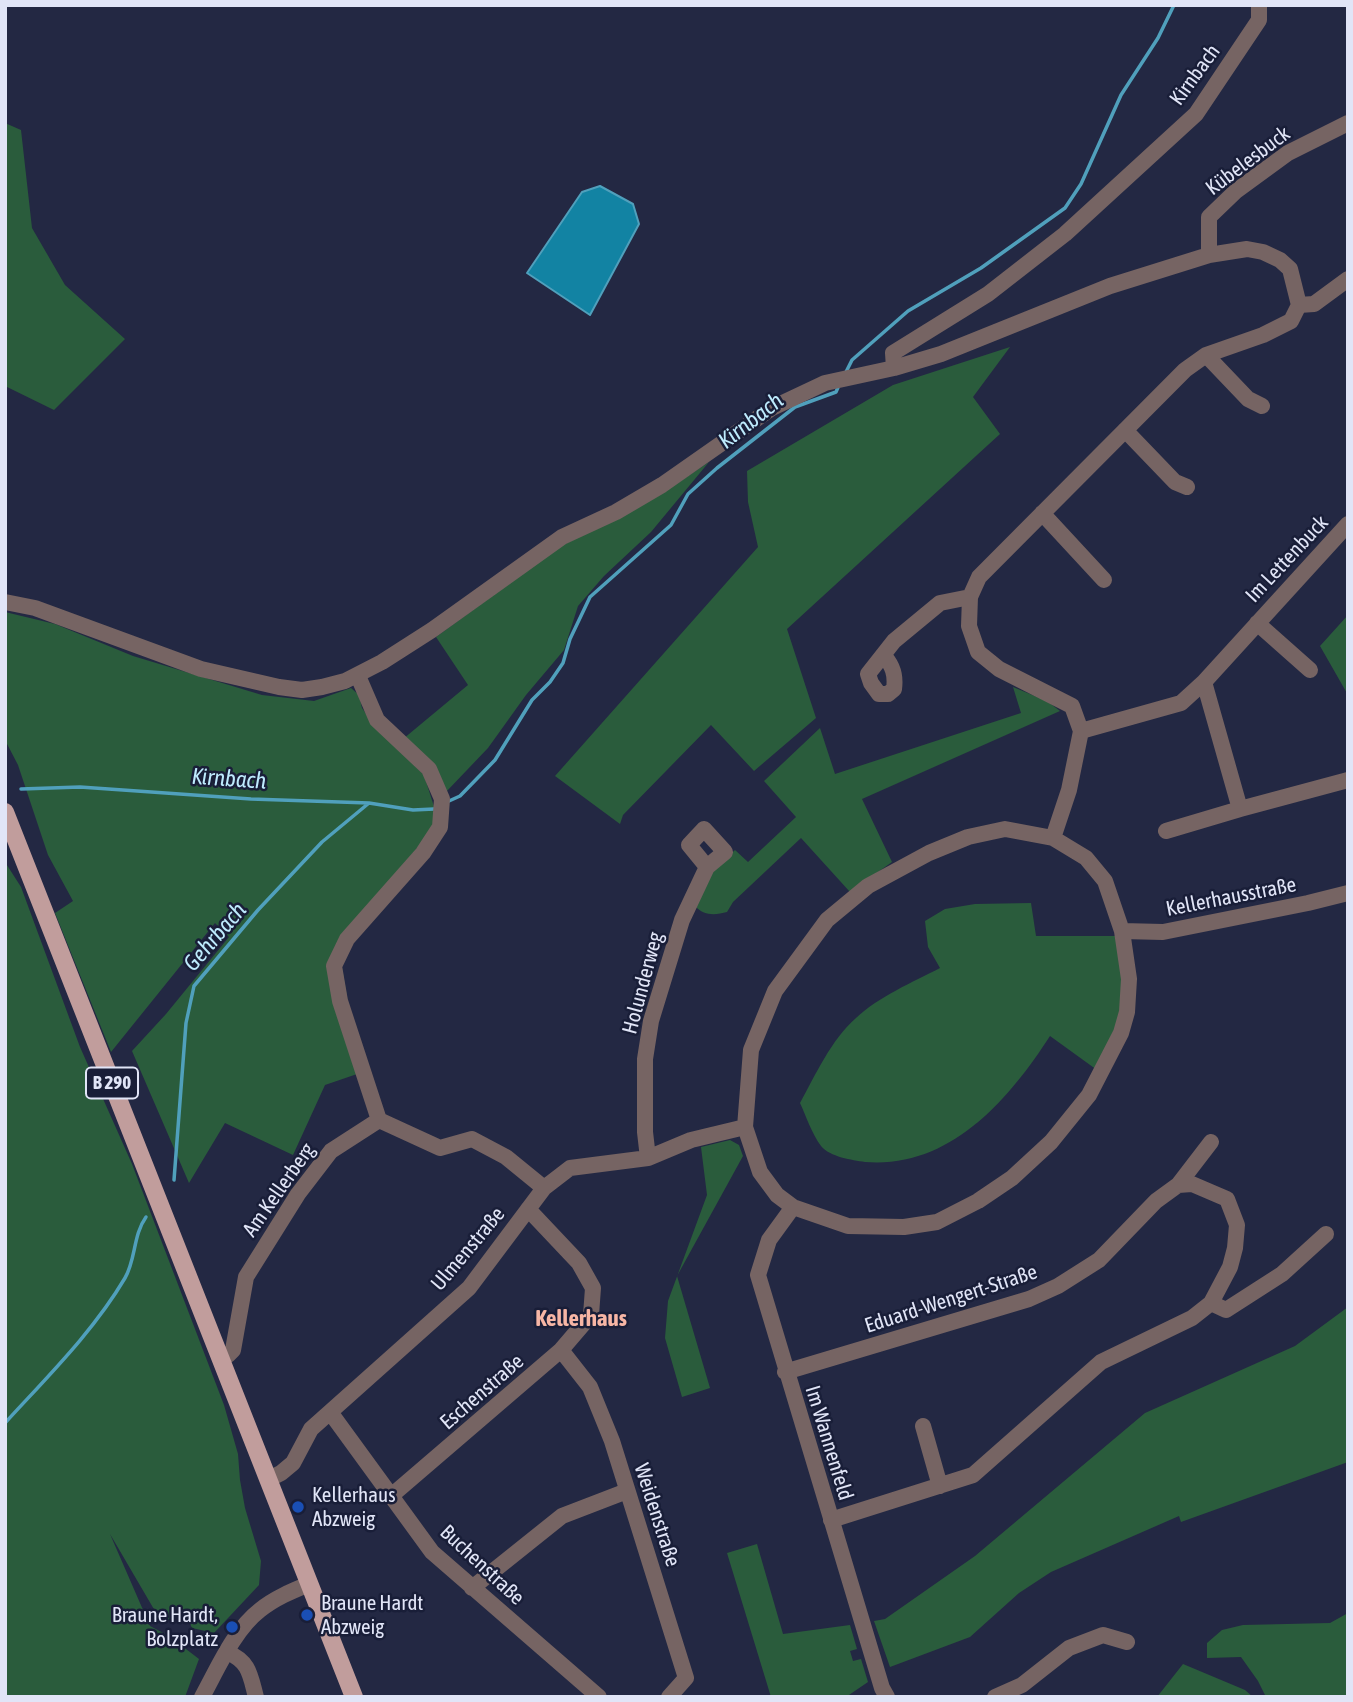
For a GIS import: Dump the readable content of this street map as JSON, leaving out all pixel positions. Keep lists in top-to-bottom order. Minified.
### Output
{"streets":{"main road":["B 290"],"street":["Kirnbach","Kübelesbuck","Im Lettenbuck","Kellerhausstraße","Holunderweg","Am Kellerberg","Ulmenstraße","Eduard-Wengert-Straße","Eschenstraße","Im Wannenfeld","Weidenstraße","Buchenstraße"]},"crossings":[["Holunderweg","Ulmenstraße"],["B 290","Am Kellerberg"],["B 290","Ulmenstraße"],["Ulmenstraße","Eschenstraße"],["Ulmenstraße","Buchenstraße"],["Eduard-Wengert-Straße","Im Wannenfeld"],["Eschenstraße","Weidenstraße"],["Eschenstraße","Buchenstraße"]],"districts":["Kellerhaus"],"water":["Kirnbach","Gehrbach"],"places":["Kellerhaus Abzweig","Braune Hardt Abzweig","Braune Hardt, Bolzplatz"]}
